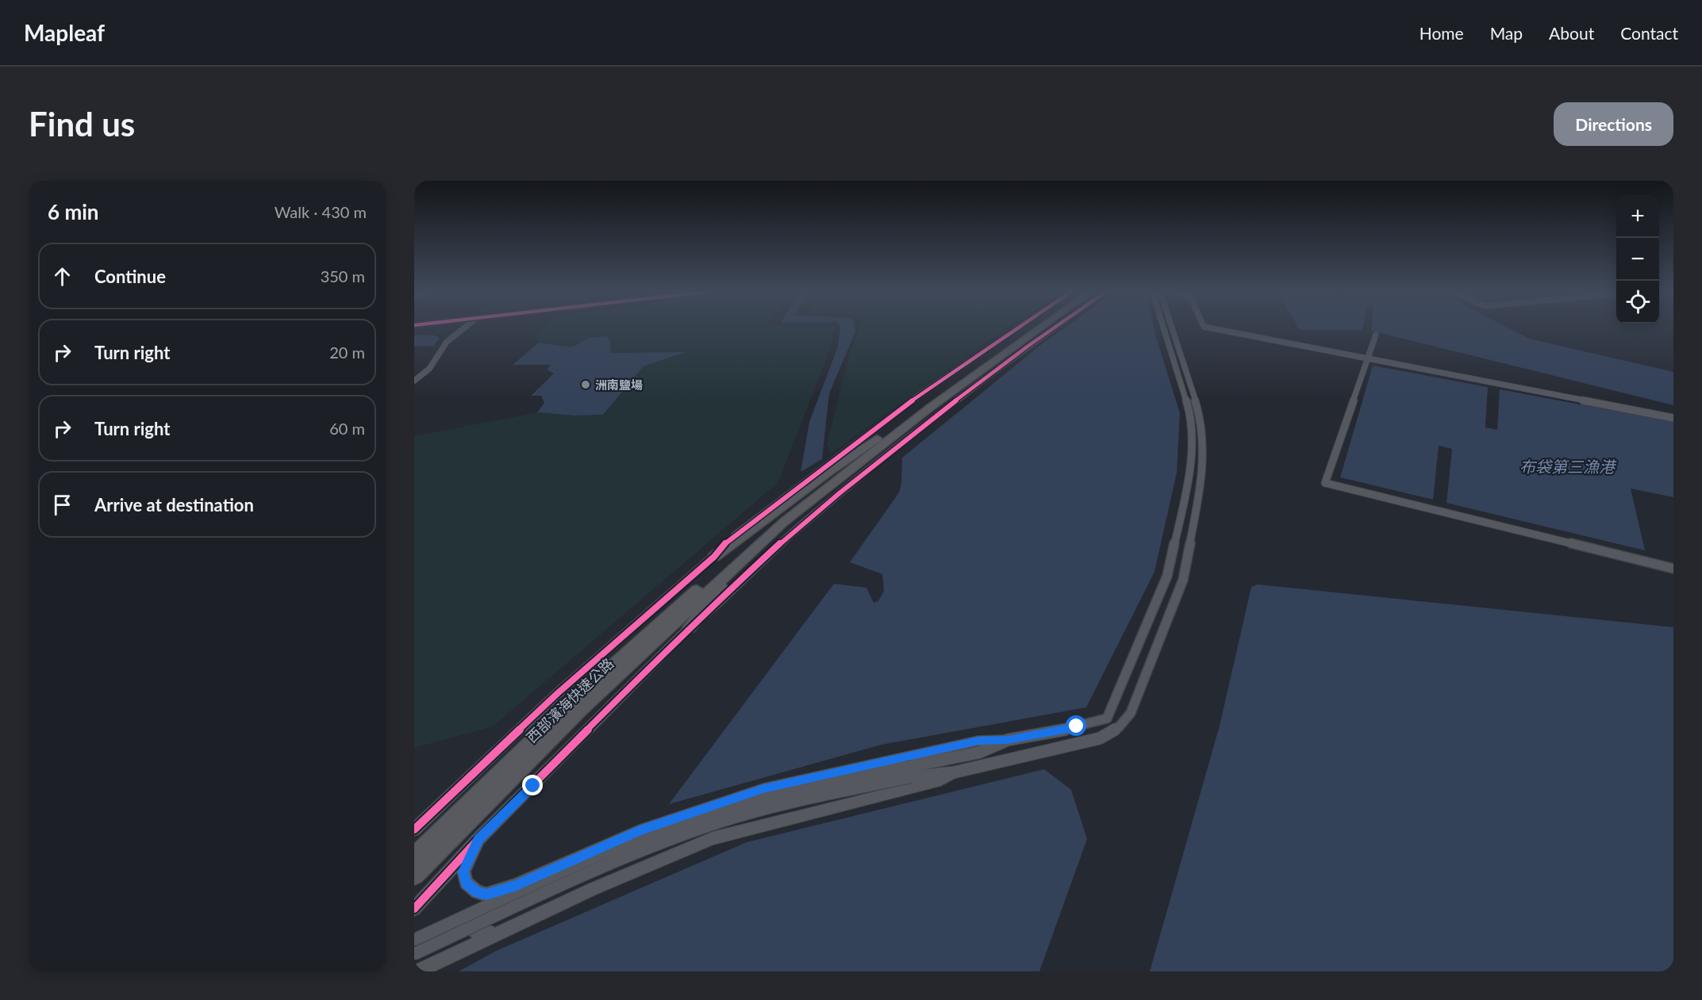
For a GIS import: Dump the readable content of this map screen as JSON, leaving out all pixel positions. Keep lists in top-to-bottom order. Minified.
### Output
{"streets":{"highway":["西部濱海快速公路"]},"water":["布袋第三漁港"],"places":["洲南鹽場"],"page":{"header":"Mapleaf","nav":["Home","Map","About","Contact"],"buttons":"Directions","title":"Find us","heading":["6 min","Walk · 430 m"],"map_buttons":["+","−"],"list":[["Continue","350 m"],["Turn right","20 m"],["Turn right","60 m"],"Arrive at destination"]}}
